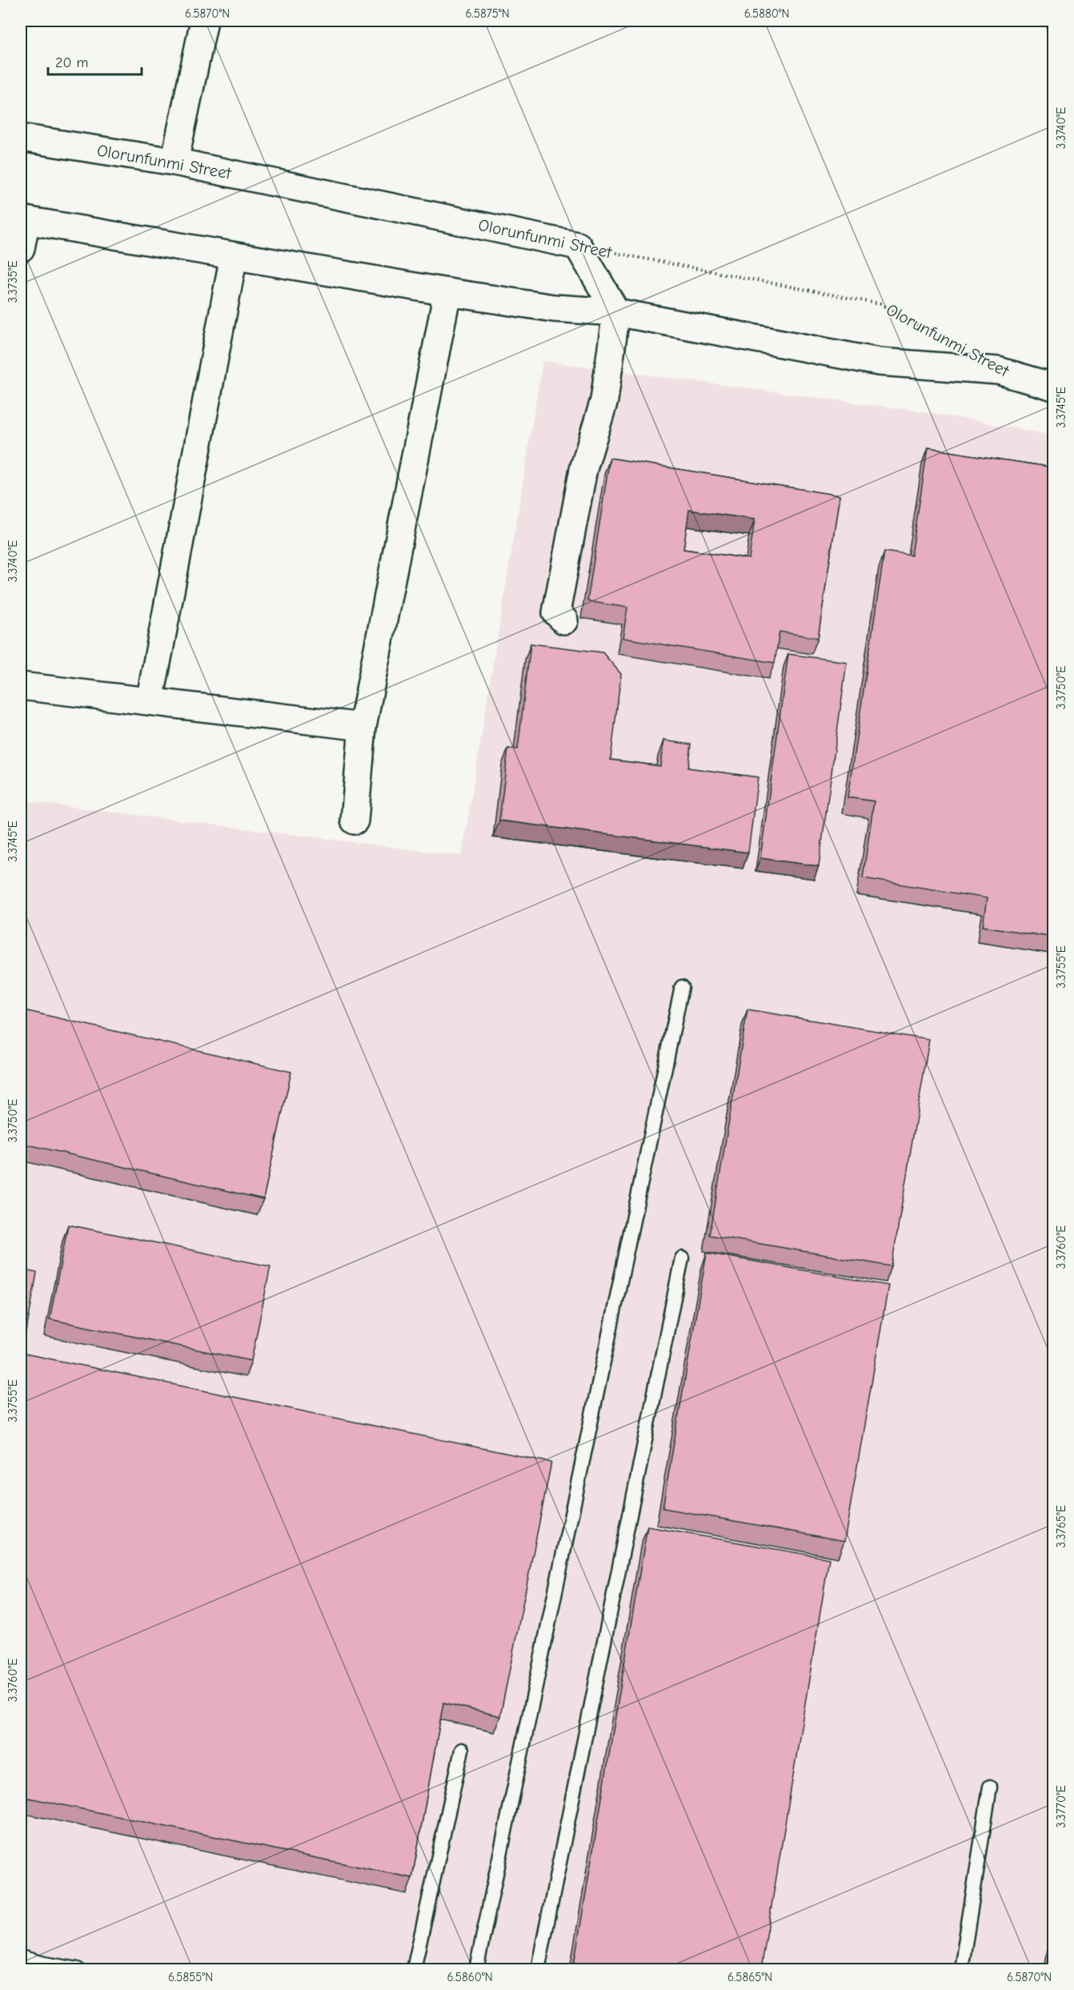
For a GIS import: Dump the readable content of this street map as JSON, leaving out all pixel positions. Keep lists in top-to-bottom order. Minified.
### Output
{"streets":{"street":["Olorunfunmi Street"]},"scale_bar":"20 m","coordinates":["6.5870°N","6.5875°N","6.5880°N","3.3740°E","3.3735°E","3.3745°E","3.3750°E","3.3755°E","3.3760°E","3.3765°E","3.3770°E","6.5855°N","6.5860°N","6.5865°N"]}
